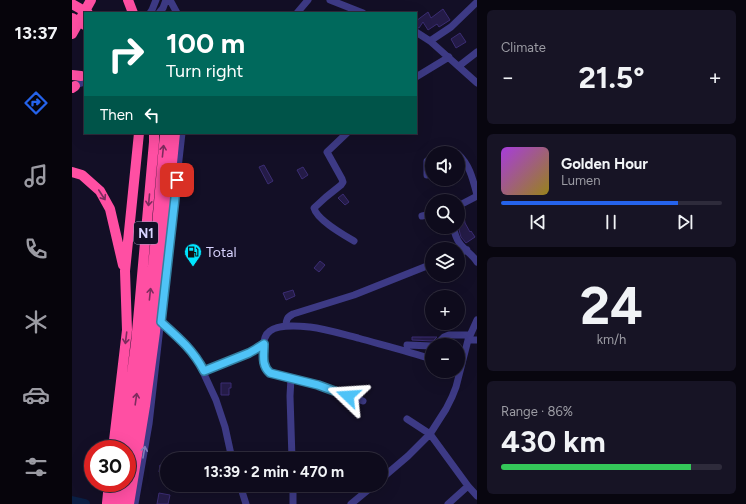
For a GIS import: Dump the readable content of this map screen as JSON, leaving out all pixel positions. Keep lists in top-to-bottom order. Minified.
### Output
{"streets":{"highway":["N1"]},"places":{"fuel station":["Total"]},"page":{"tabs":"13:37","tile":["Climate",["24","km/h"],["Range · 86%","430 km"]],"turn":["100 m","Turn right"],"heat":["−","21.5°","+"],"then":"Then","map_buttons":["+","−"],"song":["Golden Hour","Lumen"],"limit":"30","trip":"13:39 · 2 min · 470 m"}}
